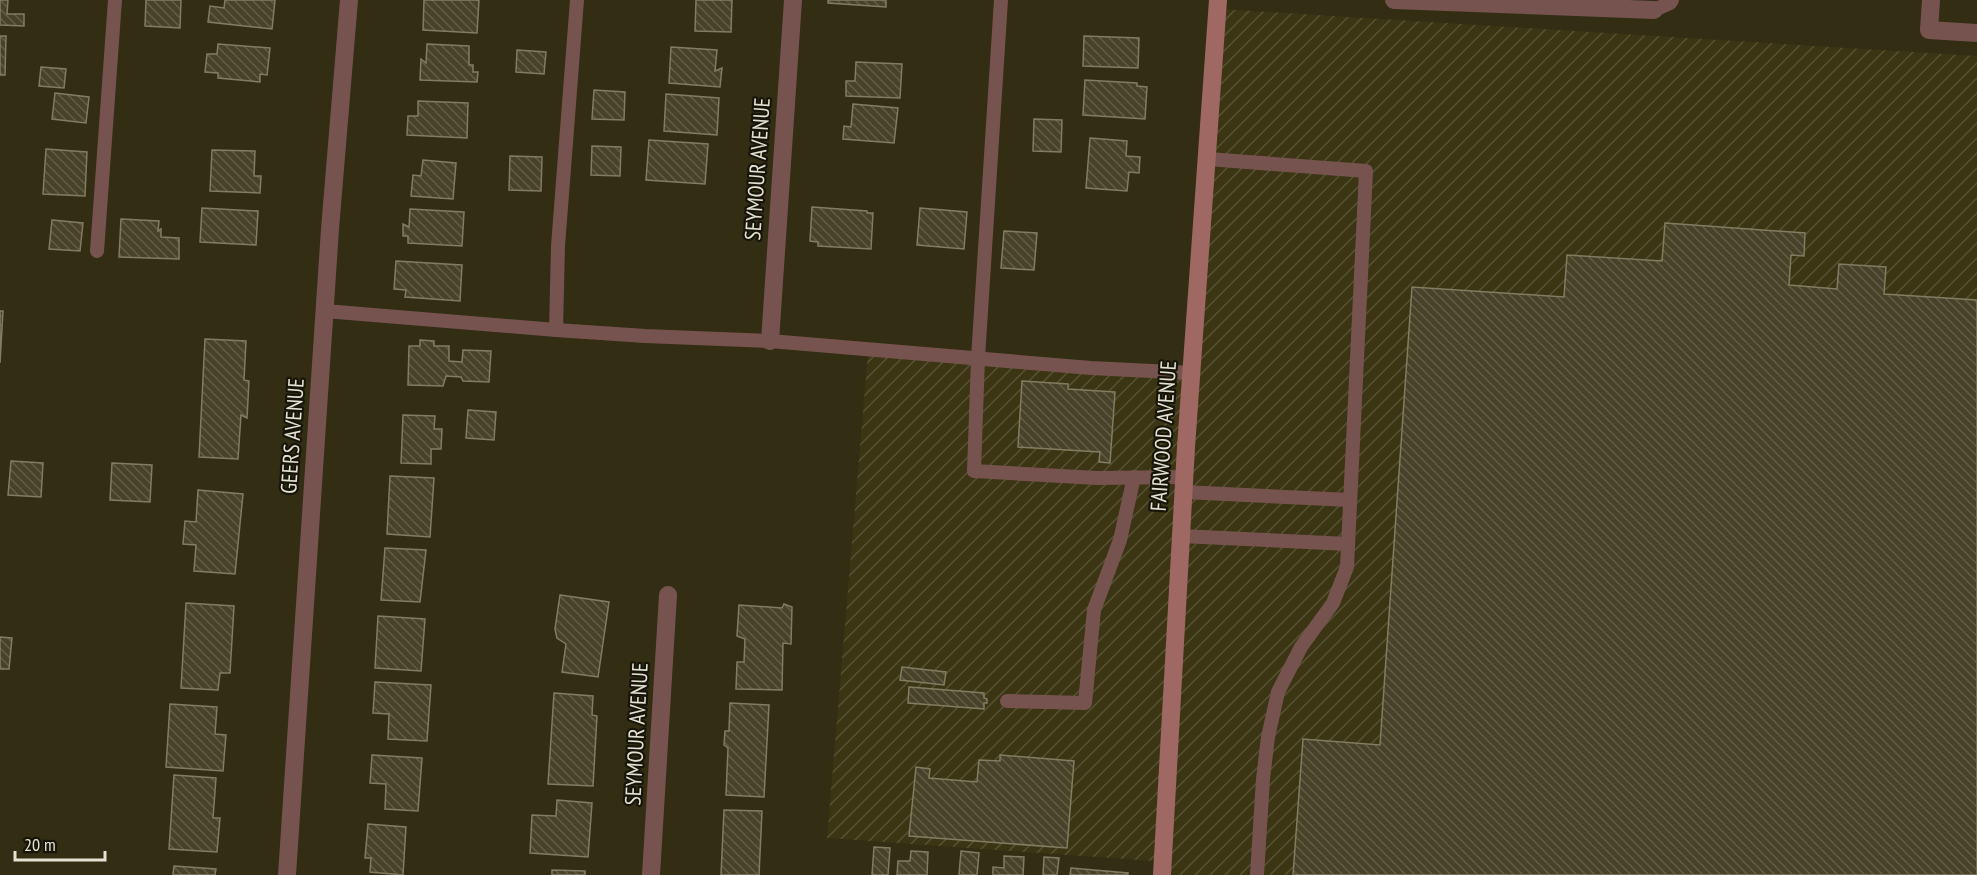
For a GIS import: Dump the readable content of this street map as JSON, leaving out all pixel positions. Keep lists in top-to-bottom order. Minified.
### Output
{"streets":{"street":["SEYMOUR AVENUE","GEERS AVENUE","FAIRWOOD AVENUE"]},"scale_bar":"20 m"}
